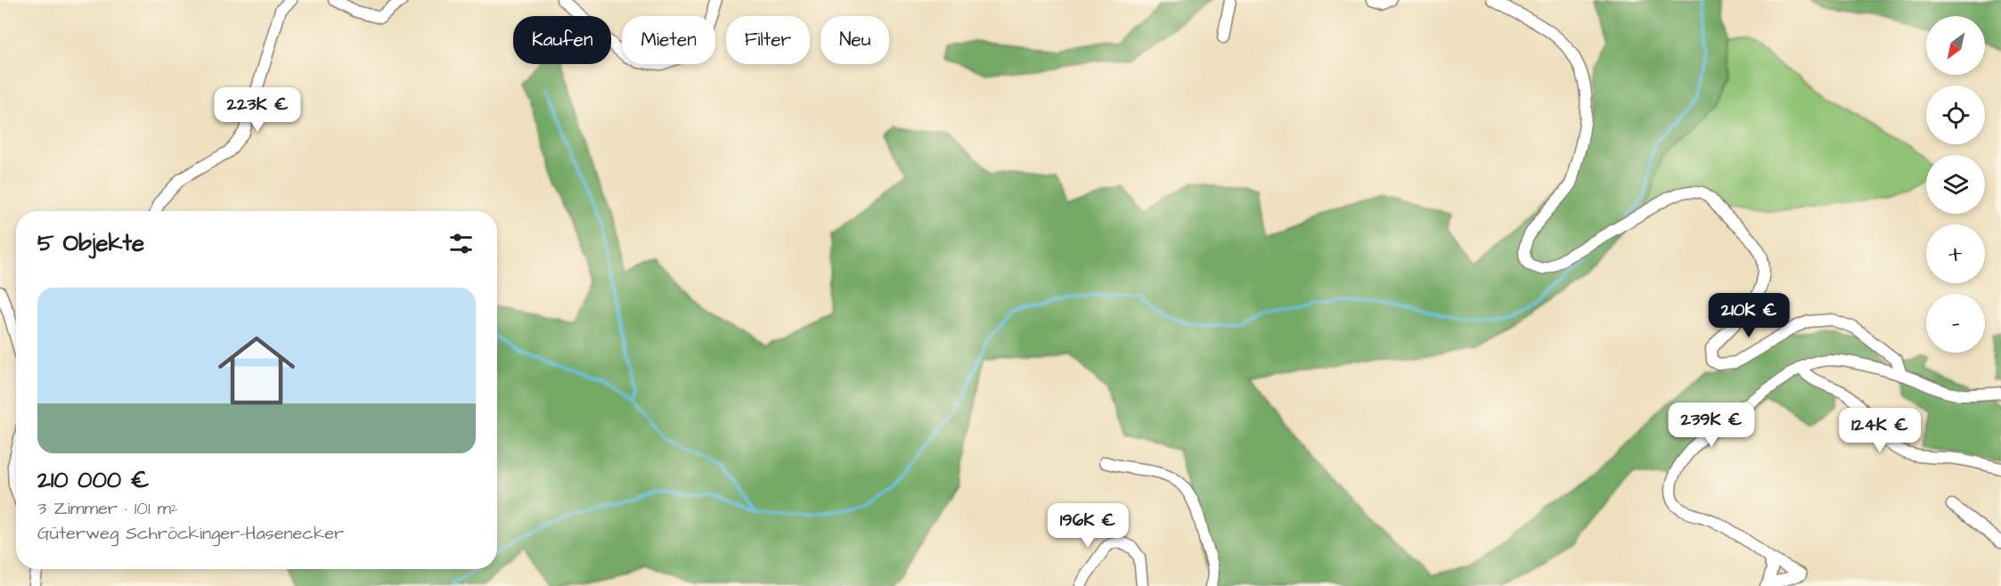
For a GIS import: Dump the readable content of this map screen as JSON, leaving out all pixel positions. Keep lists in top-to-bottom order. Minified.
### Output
{"north":"bottom left","page":{"map_buttons":["+","−"],"chip":["Kaufen","Mieten","Filter","Neu"],"price":["223K €","210K €","239K €","124K €","196K €"],"heading":"5 Objekte","list":[{"name":"210 000 €","note":"3 Zimmer · 101 m² · Güterweg Schröckinger-Hasenecker"}]}}
